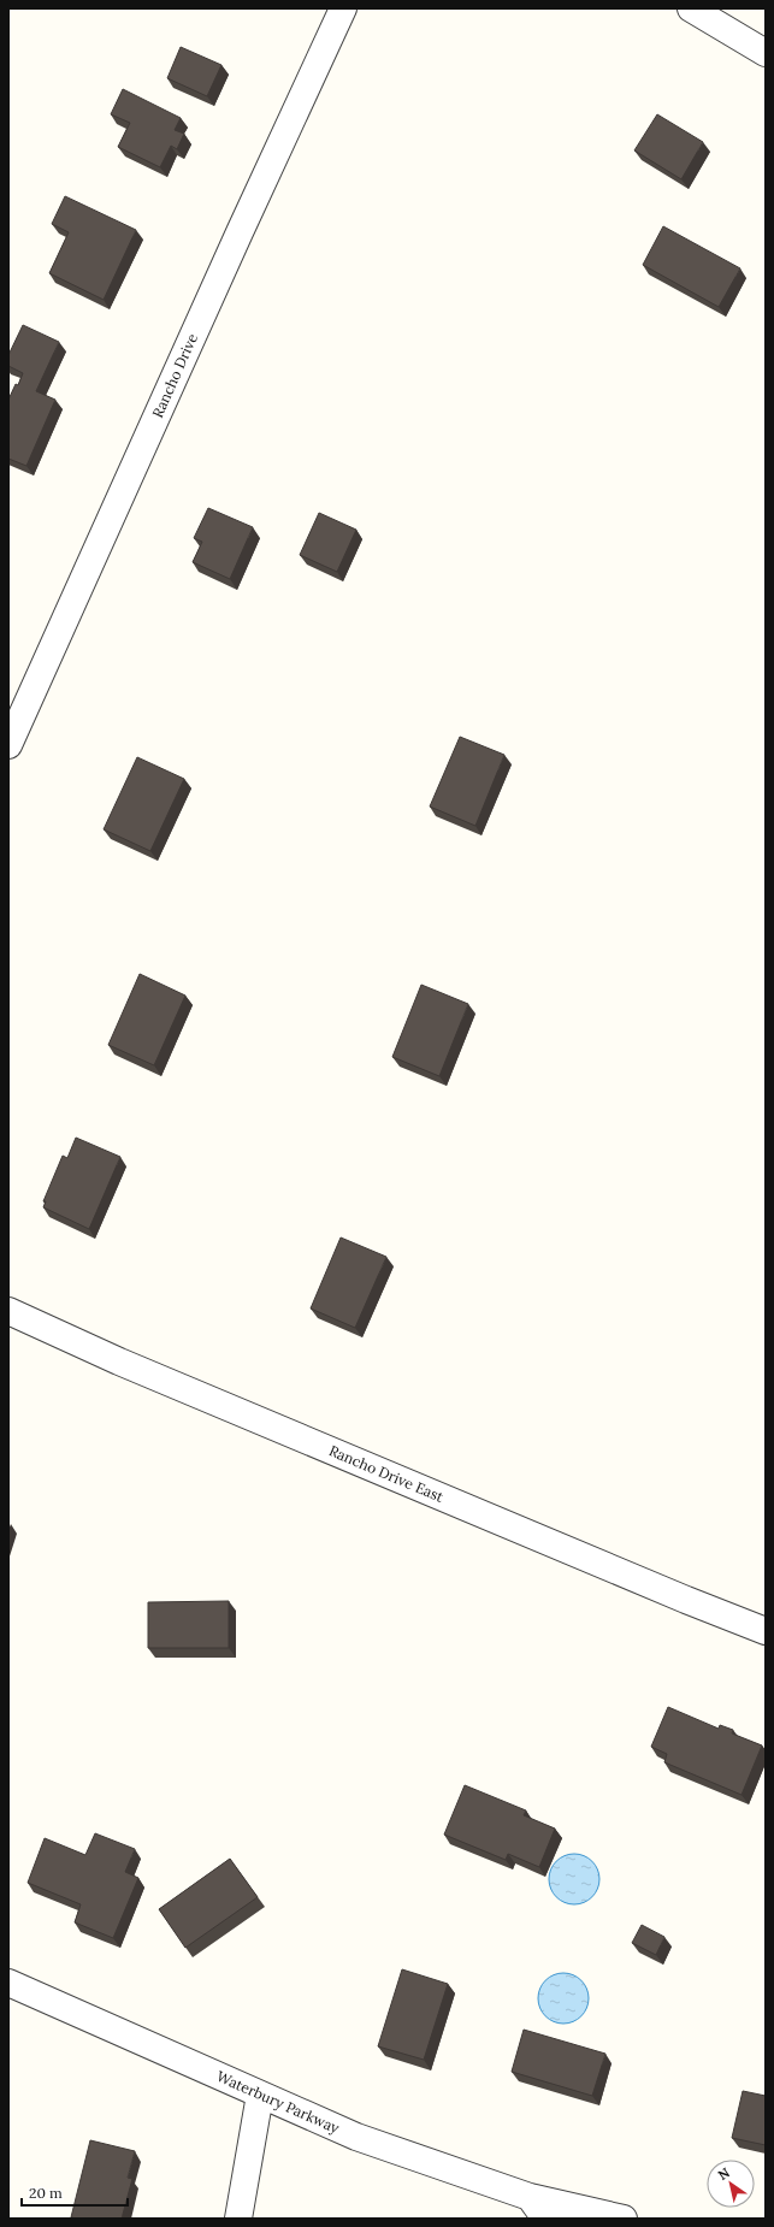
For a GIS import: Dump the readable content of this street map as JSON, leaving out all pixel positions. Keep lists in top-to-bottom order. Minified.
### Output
{"streets":{"street":["Rancho Drive","Rancho Drive East","Waterbury Parkway"]},"scale_bar":"20 m","north":"top left"}
